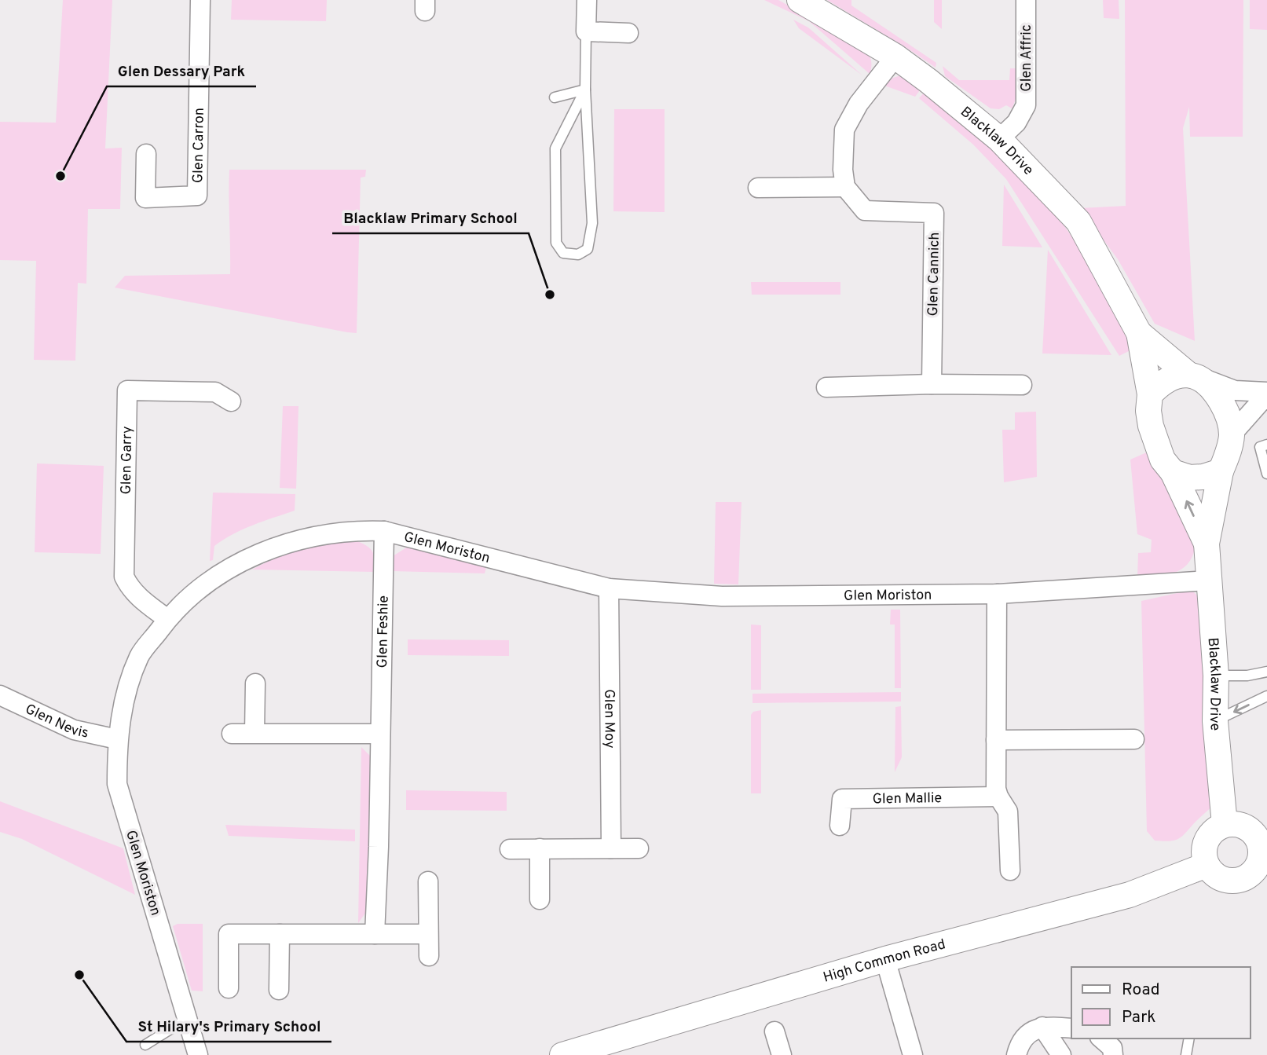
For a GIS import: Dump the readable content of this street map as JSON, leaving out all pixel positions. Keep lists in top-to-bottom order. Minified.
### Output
{"streets":{"street":["Glen Affric","Blacklaw Drive","Glen Carron","Glen Cannich","Glen Garry","Glen Moriston","Glen Feshie","Glen Moy","Glen Nevis","Glen Mallie","High Common Road"]},"crossings":[["Glen Affric","Blacklaw Drive"],["Blacklaw Drive","Glen Moriston"],["Blacklaw Drive","High Common Road"],["Glen Garry","Glen Moriston"],["Glen Moriston","Glen Feshie"],["Glen Moriston","Glen Moy"],["Glen Moriston","Glen Nevis"]],"places":["Glen Dessary Park","Blacklaw Primary School","St Hilary's Primary School"],"legend":["Road","Park"]}
